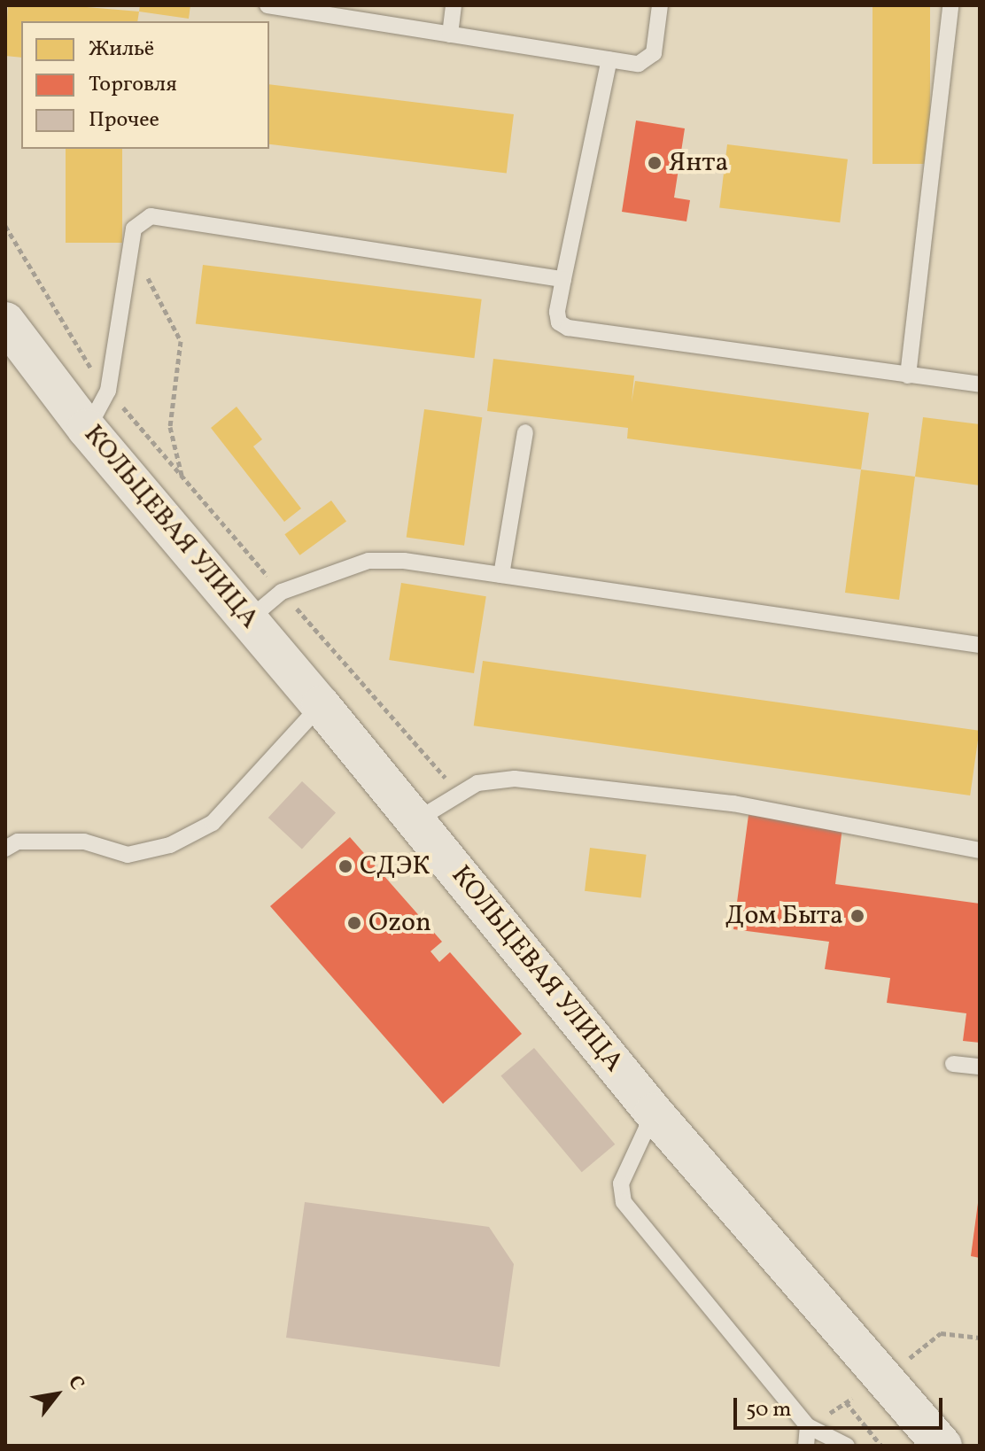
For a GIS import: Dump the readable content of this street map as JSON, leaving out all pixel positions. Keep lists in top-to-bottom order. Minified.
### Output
{"streets":{"street":["КОЛЬЦЕВАЯ УЛИЦА"]},"places":["Янта","СДЭК","Дом Быта","Ozon"],"legend":["Жильё","Торговля","Прочее"],"scale_bar":"50 m","north":"top right"}
